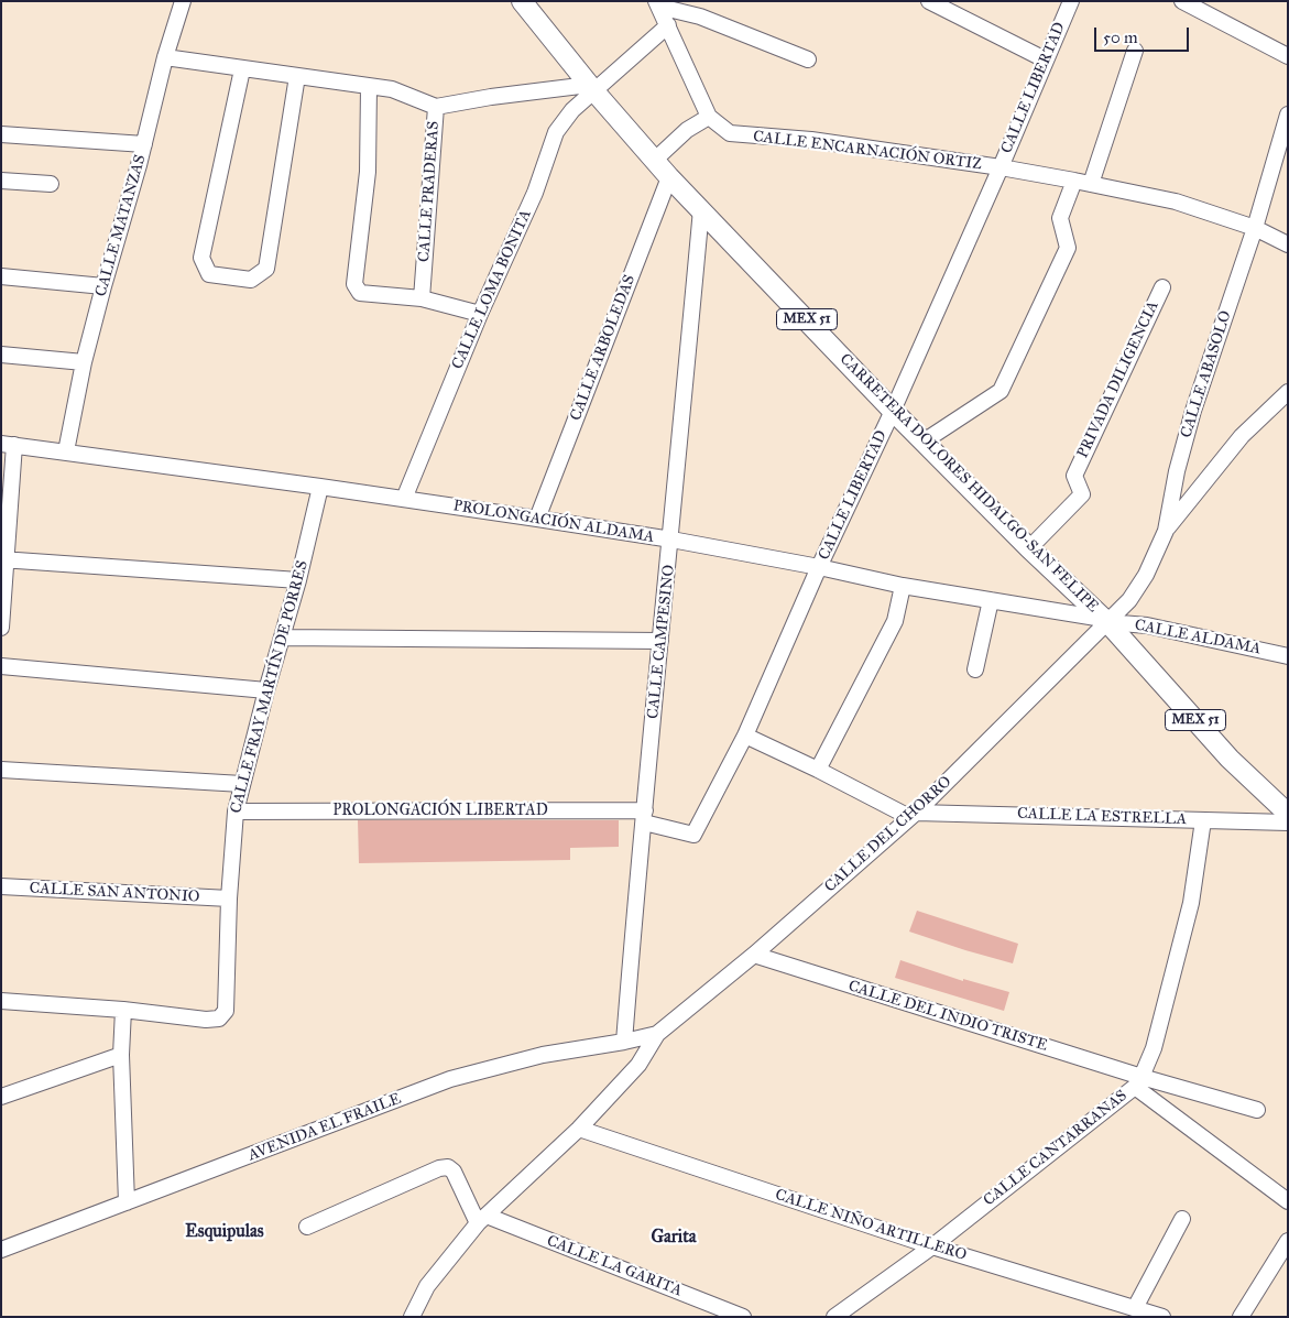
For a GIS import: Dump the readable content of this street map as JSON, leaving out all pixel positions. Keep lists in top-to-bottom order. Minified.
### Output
{"streets":{"main road":["MEX 51","CARRETERA DOLORES HIDALGO-SAN FELIPE"],"street":["CALLE LIBERTAD","CALLE ENCARNACIÓN ORTIZ","CALLE PRADERAS","CALLE MATANZAS","CALLE LOMA BONITA","CALLE ARBOLEDAS","CALLE ABASOLO","PRIVADA DILIGENCIA","PROLONGACIÓN ALDAMA","CALLE ALDAMA","CALLE CAMPESINO","CALLE FRAY MARTÍN DE PORRES","PROLONGACIÓN LIBERTAD","CALLE LA ESTRELLA","CALLE DEL CHORRO","CALLE SAN ANTONIO","CALLE DEL INDIO TRISTE","AVENIDA EL FRAILE","CALLE CANTARRANAS","CALLE NIÑO ARTILLERO","CALLE LA GARITA"]},"crossings":[["CALLE LIBERTAD","CALLE ENCARNACIÓN ORTIZ"],["CALLE LIBERTAD","CARRETERA DOLORES HIDALGO-SAN FELIPE"],["CALLE LIBERTAD","PROLONGACIÓN ALDAMA"],["CALLE LIBERTAD","PROLONGACIÓN LIBERTAD"],["CALLE LIBERTAD","CALLE LA ESTRELLA"],["CALLE ENCARNACIÓN ORTIZ","CALLE ABASOLO"],["CALLE PRADERAS","CALLE LOMA BONITA"],["CALLE PRADERAS","CARRETERA DOLORES HIDALGO-SAN FELIPE"],["CALLE MATANZAS","PROLONGACIÓN ALDAMA"],["CALLE LOMA BONITA","CARRETERA DOLORES HIDALGO-SAN FELIPE"],["CALLE LOMA BONITA","PROLONGACIÓN ALDAMA"],["CALLE ARBOLEDAS","CARRETERA DOLORES HIDALGO-SAN FELIPE"],["CALLE ARBOLEDAS","PROLONGACIÓN ALDAMA"],["CALLE ABASOLO","CARRETERA DOLORES HIDALGO-SAN FELIPE"],["CALLE ABASOLO","PROLONGACIÓN ALDAMA"],["CALLE ABASOLO","CALLE ALDAMA"],["CALLE ABASOLO","CALLE DEL CHORRO"],["PRIVADA DILIGENCIA","CARRETERA DOLORES HIDALGO-SAN FELIPE"],["CARRETERA DOLORES HIDALGO-SAN FELIPE","PROLONGACIÓN ALDAMA"],["CARRETERA DOLORES HIDALGO-SAN FELIPE","CALLE ALDAMA"],["CARRETERA DOLORES HIDALGO-SAN FELIPE","CALLE CAMPESINO"],["CARRETERA DOLORES HIDALGO-SAN FELIPE","CALLE DEL CHORRO"],["PROLONGACIÓN ALDAMA","CALLE ALDAMA"],["PROLONGACIÓN ALDAMA","CALLE CAMPESINO"],["PROLONGACIÓN ALDAMA","CALLE FRAY MARTÍN DE PORRES"],["PROLONGACIÓN ALDAMA","CALLE DEL CHORRO"],["CALLE ALDAMA","CALLE DEL CHORRO"],["CALLE CAMPESINO","PROLONGACIÓN LIBERTAD"],["CALLE CAMPESINO","AVENIDA EL FRAILE"],["CALLE FRAY MARTÍN DE PORRES","PROLONGACIÓN LIBERTAD"],["CALLE FRAY MARTÍN DE PORRES","CALLE SAN ANTONIO"],["CALLE LA ESTRELLA","CALLE DEL CHORRO"],["CALLE LA ESTRELLA","CALLE CANTARRANAS"],["CALLE DEL CHORRO","CALLE DEL INDIO TRISTE"],["CALLE DEL CHORRO","AVENIDA EL FRAILE"],["CALLE DEL INDIO TRISTE","CALLE CANTARRANAS"],["CALLE CANTARRANAS","CALLE NIÑO ARTILLERO"]],"districts":["Esquipulas","Garita"],"scale_bar":"50 m"}
